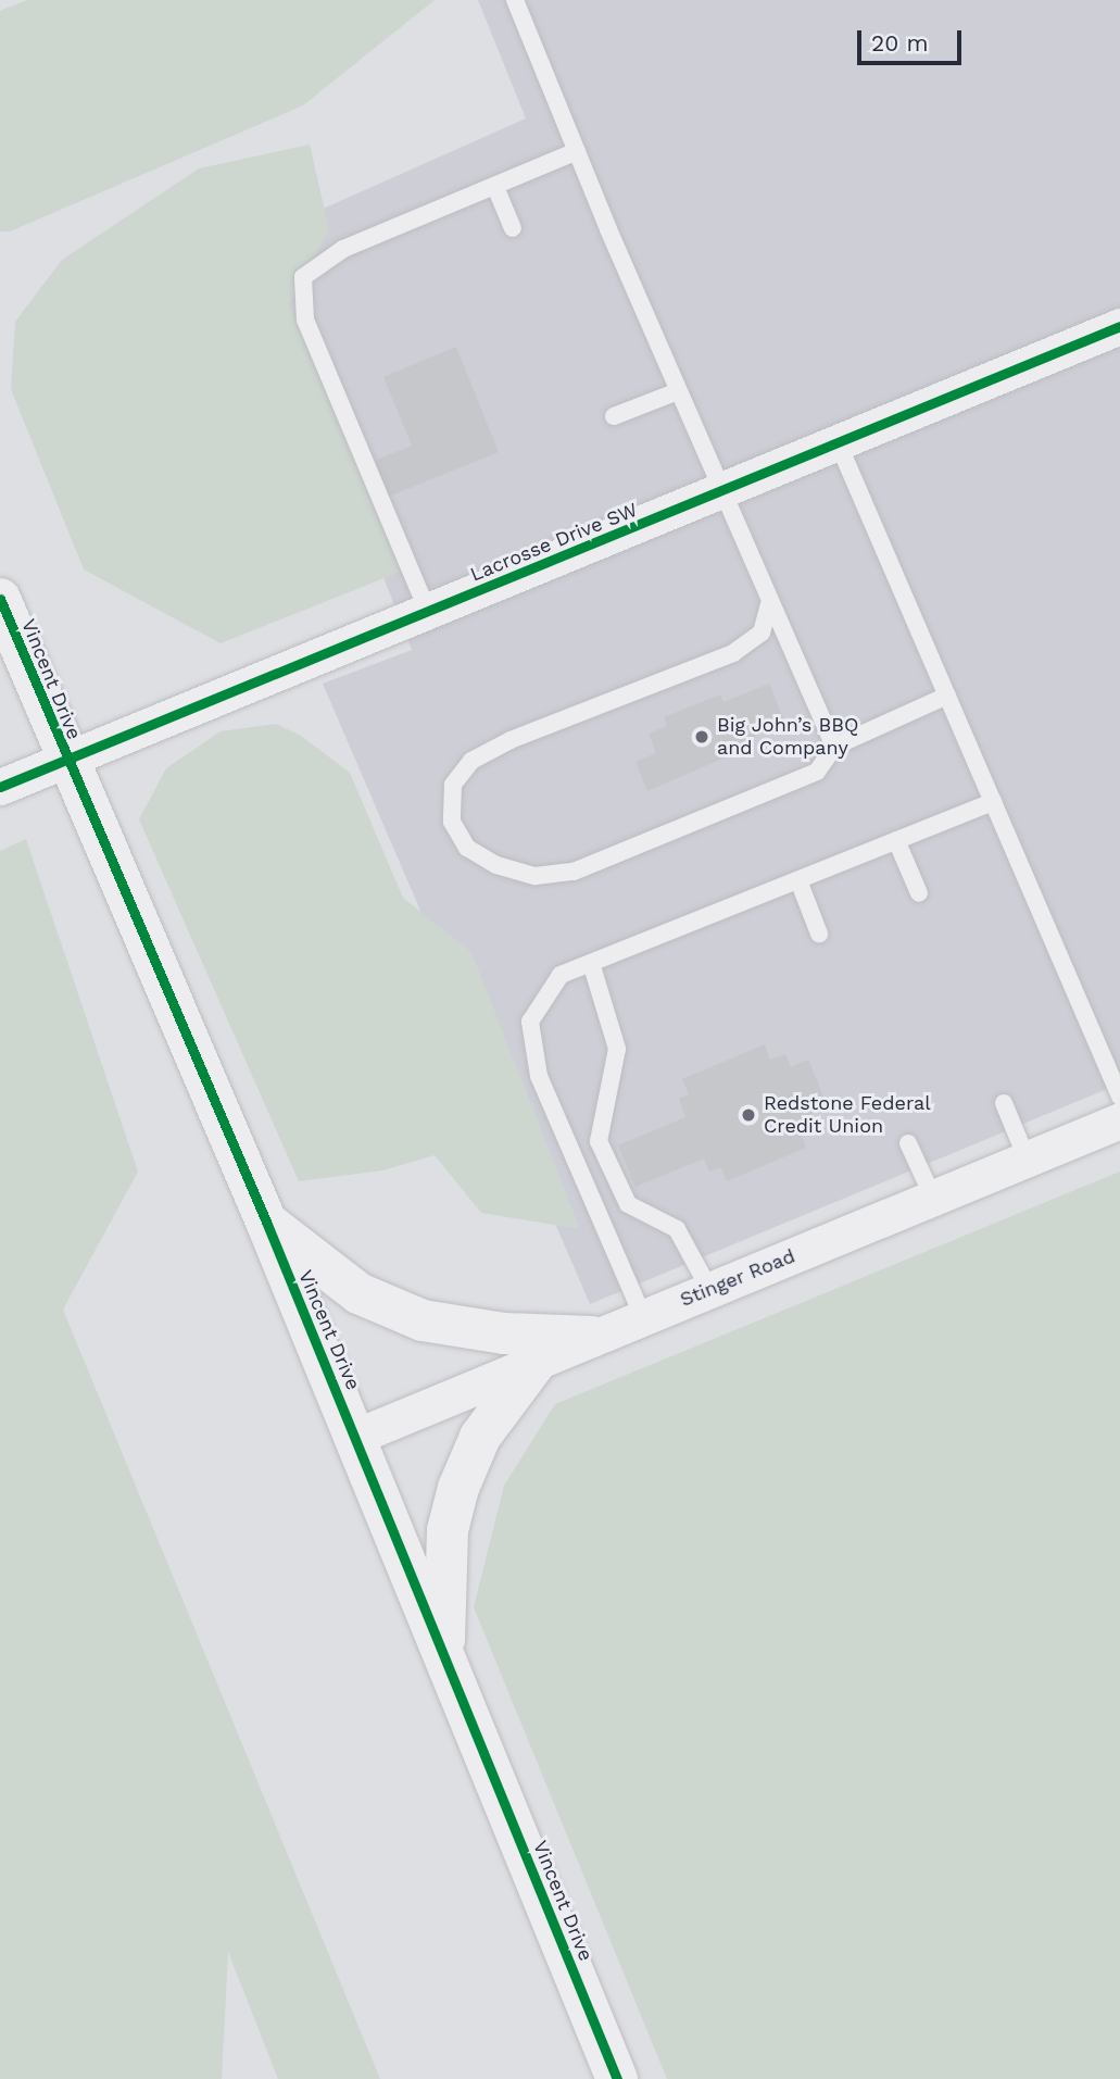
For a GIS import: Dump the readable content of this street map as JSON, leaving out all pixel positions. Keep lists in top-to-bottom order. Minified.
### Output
{"streets":{"street":["Lacrosse Drive SW","Vincent Drive","Stinger Road"]},"crossings":[["Lacrosse Drive SW","Vincent Drive"],["Vincent Drive","Stinger Road"]],"places":["Big John’s BBQ and Company","Redstone Federal Credit Union"],"scale_bar":"20 m"}
